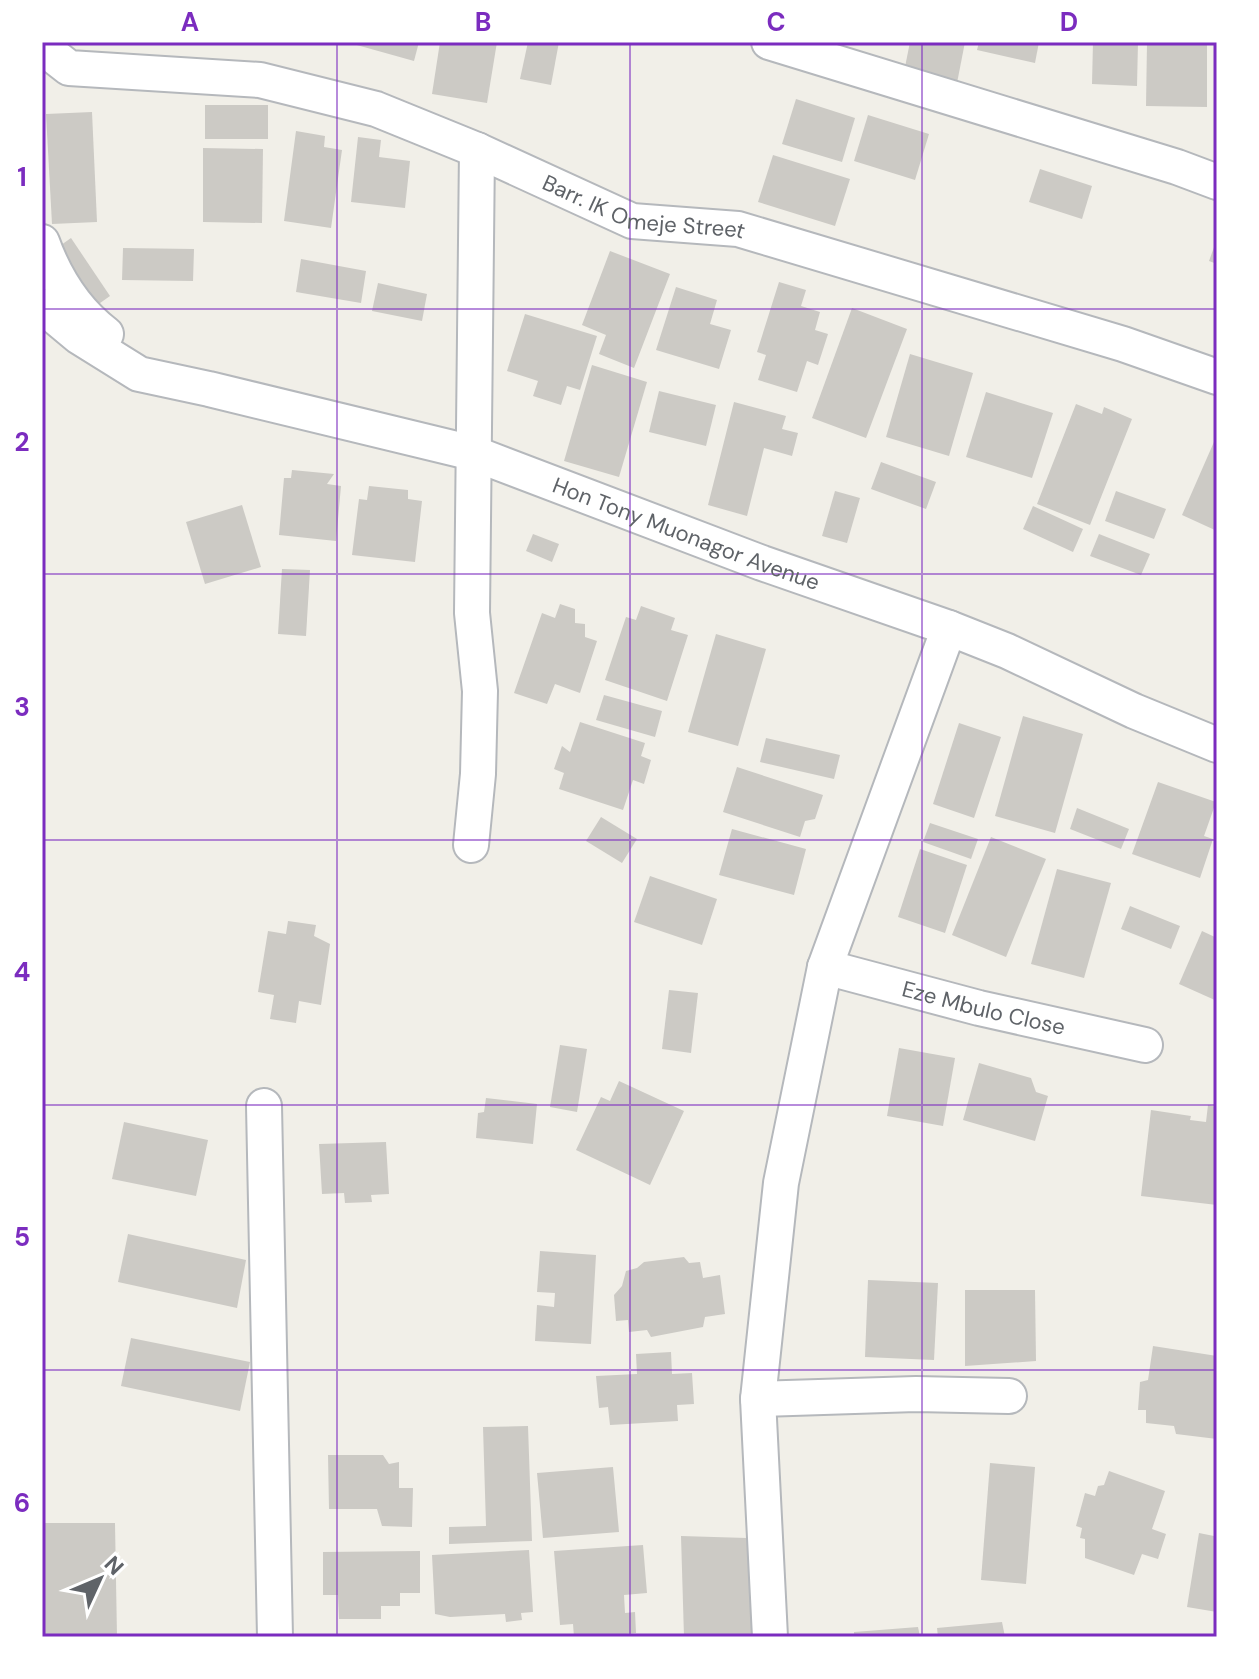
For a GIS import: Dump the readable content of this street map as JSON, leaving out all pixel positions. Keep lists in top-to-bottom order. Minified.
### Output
{"streets":{"street":["Barr. IK Omeje Street","Hon Tony Muonagor Avenue","Eze Mbulo Close"]},"north":"top right","grid":{"columns":["A","B","C","D"],"rows":["1","2","3","4","5","6"]}}
